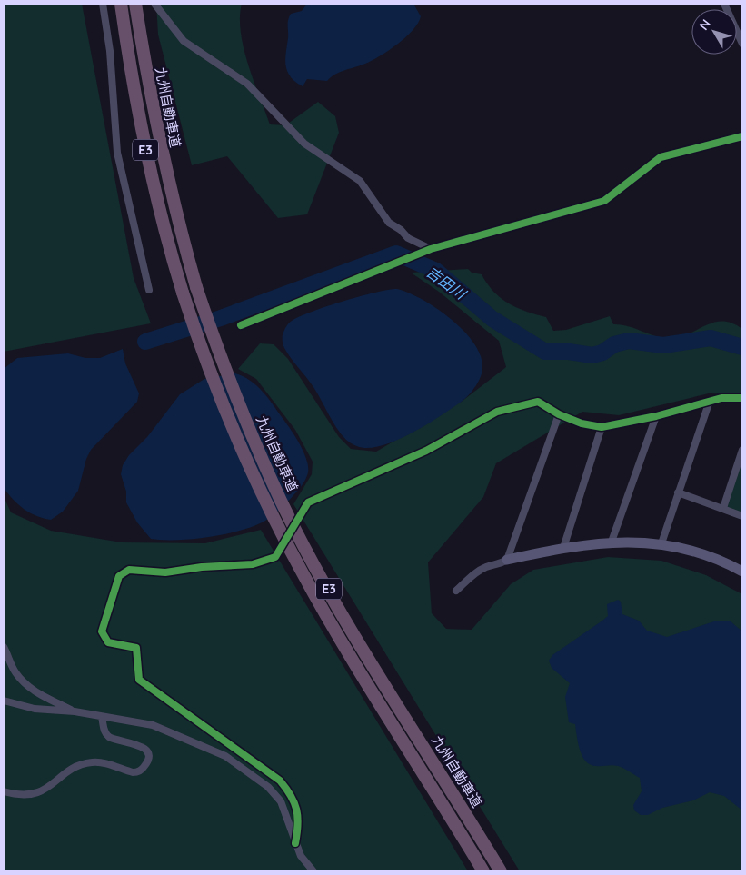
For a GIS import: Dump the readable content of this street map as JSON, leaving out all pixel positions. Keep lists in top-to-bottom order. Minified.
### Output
{"streets":{"highway":["九州自動車道","E3"]},"water":["吉田川"],"north":"top left"}
